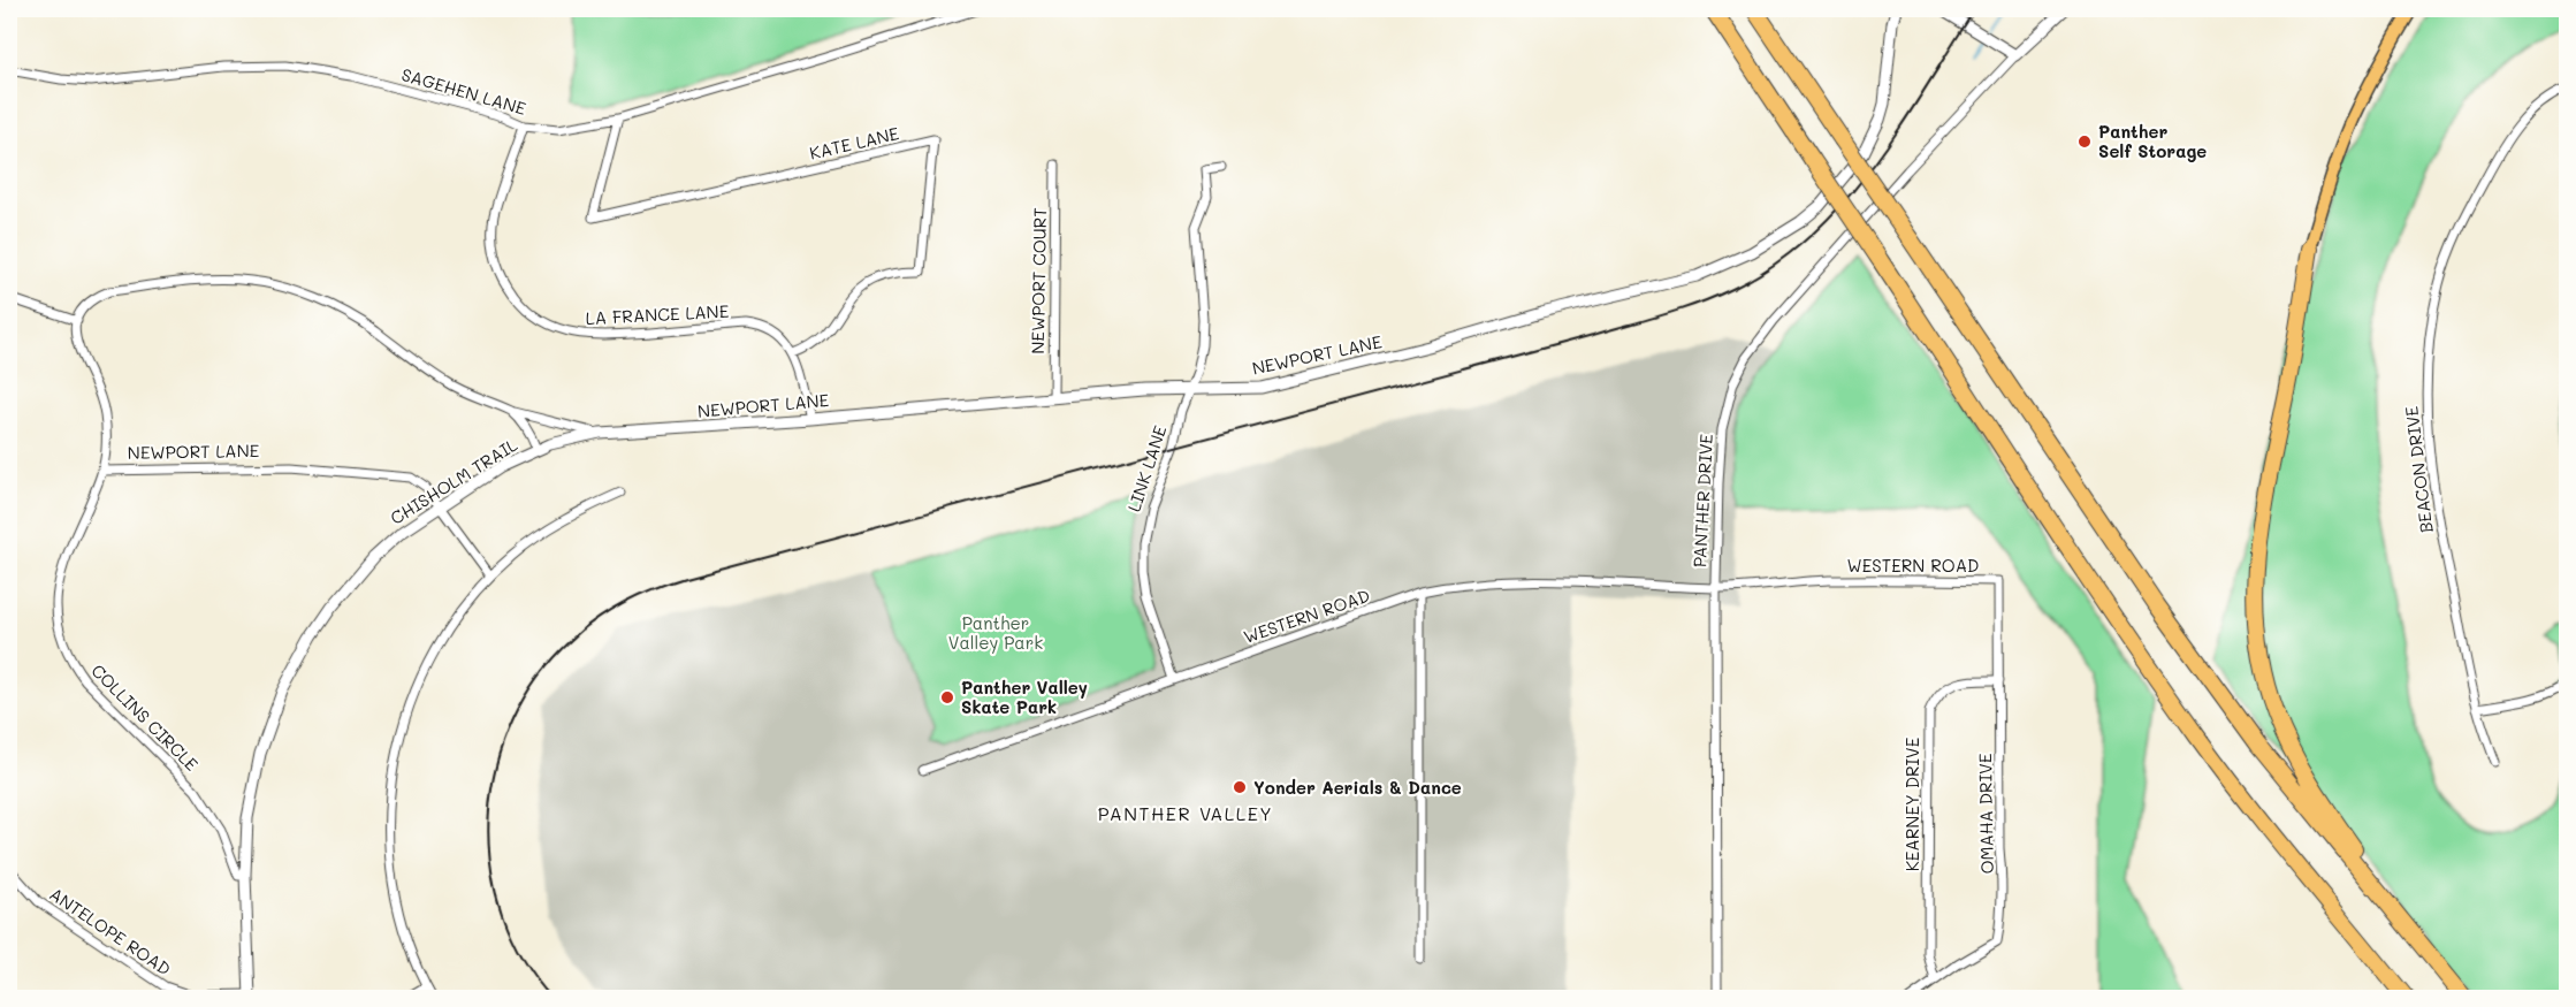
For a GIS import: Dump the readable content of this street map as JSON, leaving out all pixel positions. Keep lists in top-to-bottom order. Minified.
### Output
{"streets":{"street":["SAGEHEN LANE","KATE LANE","NEWPORT COURT","LA FRANCE LANE","NEWPORT LANE","LINK LANE","BEACON DRIVE","CHISHOLM TRAIL","PANTHER DRIVE","WESTERN ROAD","COLLINS CIRCLE","KEARNEY DRIVE","OMAHA DRIVE","ANTELOPE ROAD"]},"crossings":[["SAGEHEN LANE","KATE LANE"],["SAGEHEN LANE","LA FRANCE LANE"],["KATE LANE","LA FRANCE LANE"],["NEWPORT COURT","NEWPORT LANE"],["NEWPORT LANE","LINK LANE"],["NEWPORT LANE","CHISHOLM TRAIL"],["NEWPORT LANE","COLLINS CIRCLE"],["LINK LANE","WESTERN ROAD"],["CHISHOLM TRAIL","COLLINS CIRCLE"],["CHISHOLM TRAIL","ANTELOPE ROAD"],["PANTHER DRIVE","WESTERN ROAD"],["WESTERN ROAD","OMAHA DRIVE"],["KEARNEY DRIVE","OMAHA DRIVE"]],"districts":["PANTHER VALLEY"],"parks":["Panther Valley Park"],"places":["Panther Self Storage","Panther Valley Skate Park","Yonder Aerials & Dance"]}
